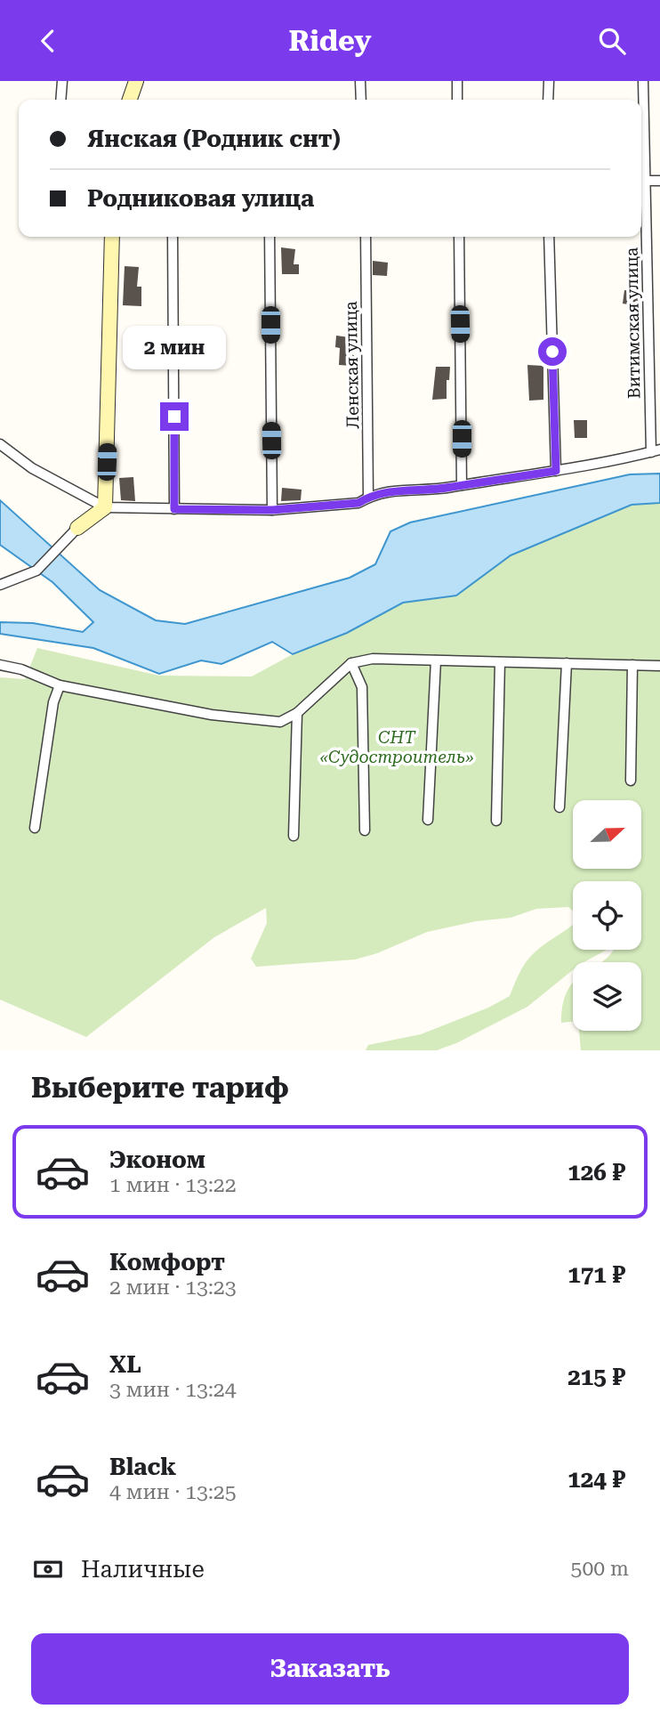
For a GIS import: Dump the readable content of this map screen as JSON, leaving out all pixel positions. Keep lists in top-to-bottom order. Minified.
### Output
{"streets":{"street":["Витимская улица","Ленская улица"]},"parks":["СНТ «Судостроитель»"],"north":"right","page":{"header":"Ridey","banner":["Янская (Родник снт)","Родниковая улица"],"bubble":"2 мин","heading":"Выберите тариф","list":[{"name":"Эконом","note":"1 мин · 13:22","value":"126 ₽"},{"name":"Комфорт","note":"2 мин · 13:23","value":"171 ₽"},{"name":"XL","note":"3 мин · 13:24","value":"215 ₽"},{"name":"Black","note":"4 мин · 13:25","value":"124 ₽"}],"pay":["Наличные","500 m"],"buttons":"Заказать"}}
